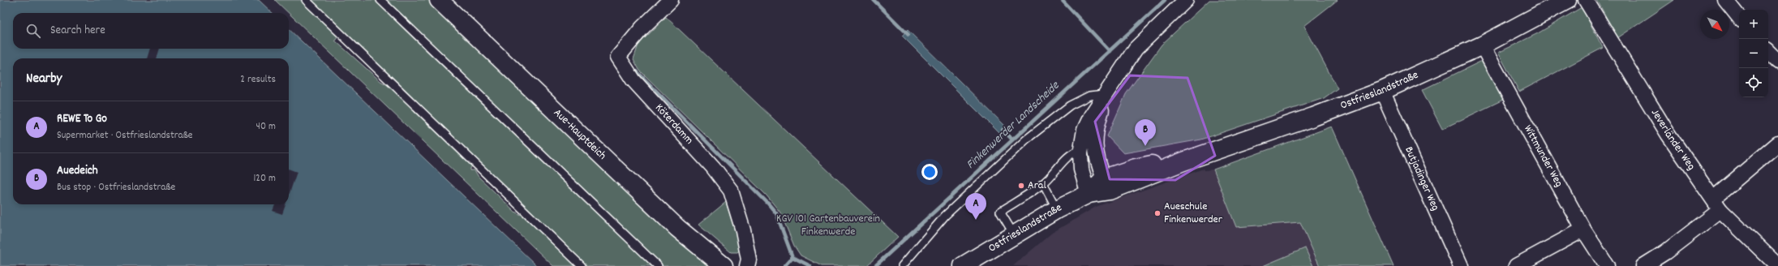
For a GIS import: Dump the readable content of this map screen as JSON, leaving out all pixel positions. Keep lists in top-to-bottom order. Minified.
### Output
{"streets":{"street":["Ostfrieslandstraße","Köterdamm","Aue-Hauptdeich","Jeverländer Weg","Wittmunder Weg","Butjadinger Weg"]},"crossings":[["Ostfrieslandstraße","Wittmunder Weg"],["Ostfrieslandstraße","Butjadinger Weg"]],"water":["Finkenwerder Landscheide"],"parks":["KGV 101 Gartenbauverein Finkenwerde"],"places":["Aral","Aueschule Finkenwerder"],"north":"bottom right","page":{"map_buttons":["+","−"],"search":"Search here","heading":["Nearby","2 results"],"list":[{"mark":"A","name":"REWE To Go","note":"Supermarket · Ostfrieslandstraße","value":"40 m"},{"mark":"B","name":"Auedeich","note":"Bus stop · Ostfrieslandstraße","value":"120 m"}],"pins":["B","A"]}}
